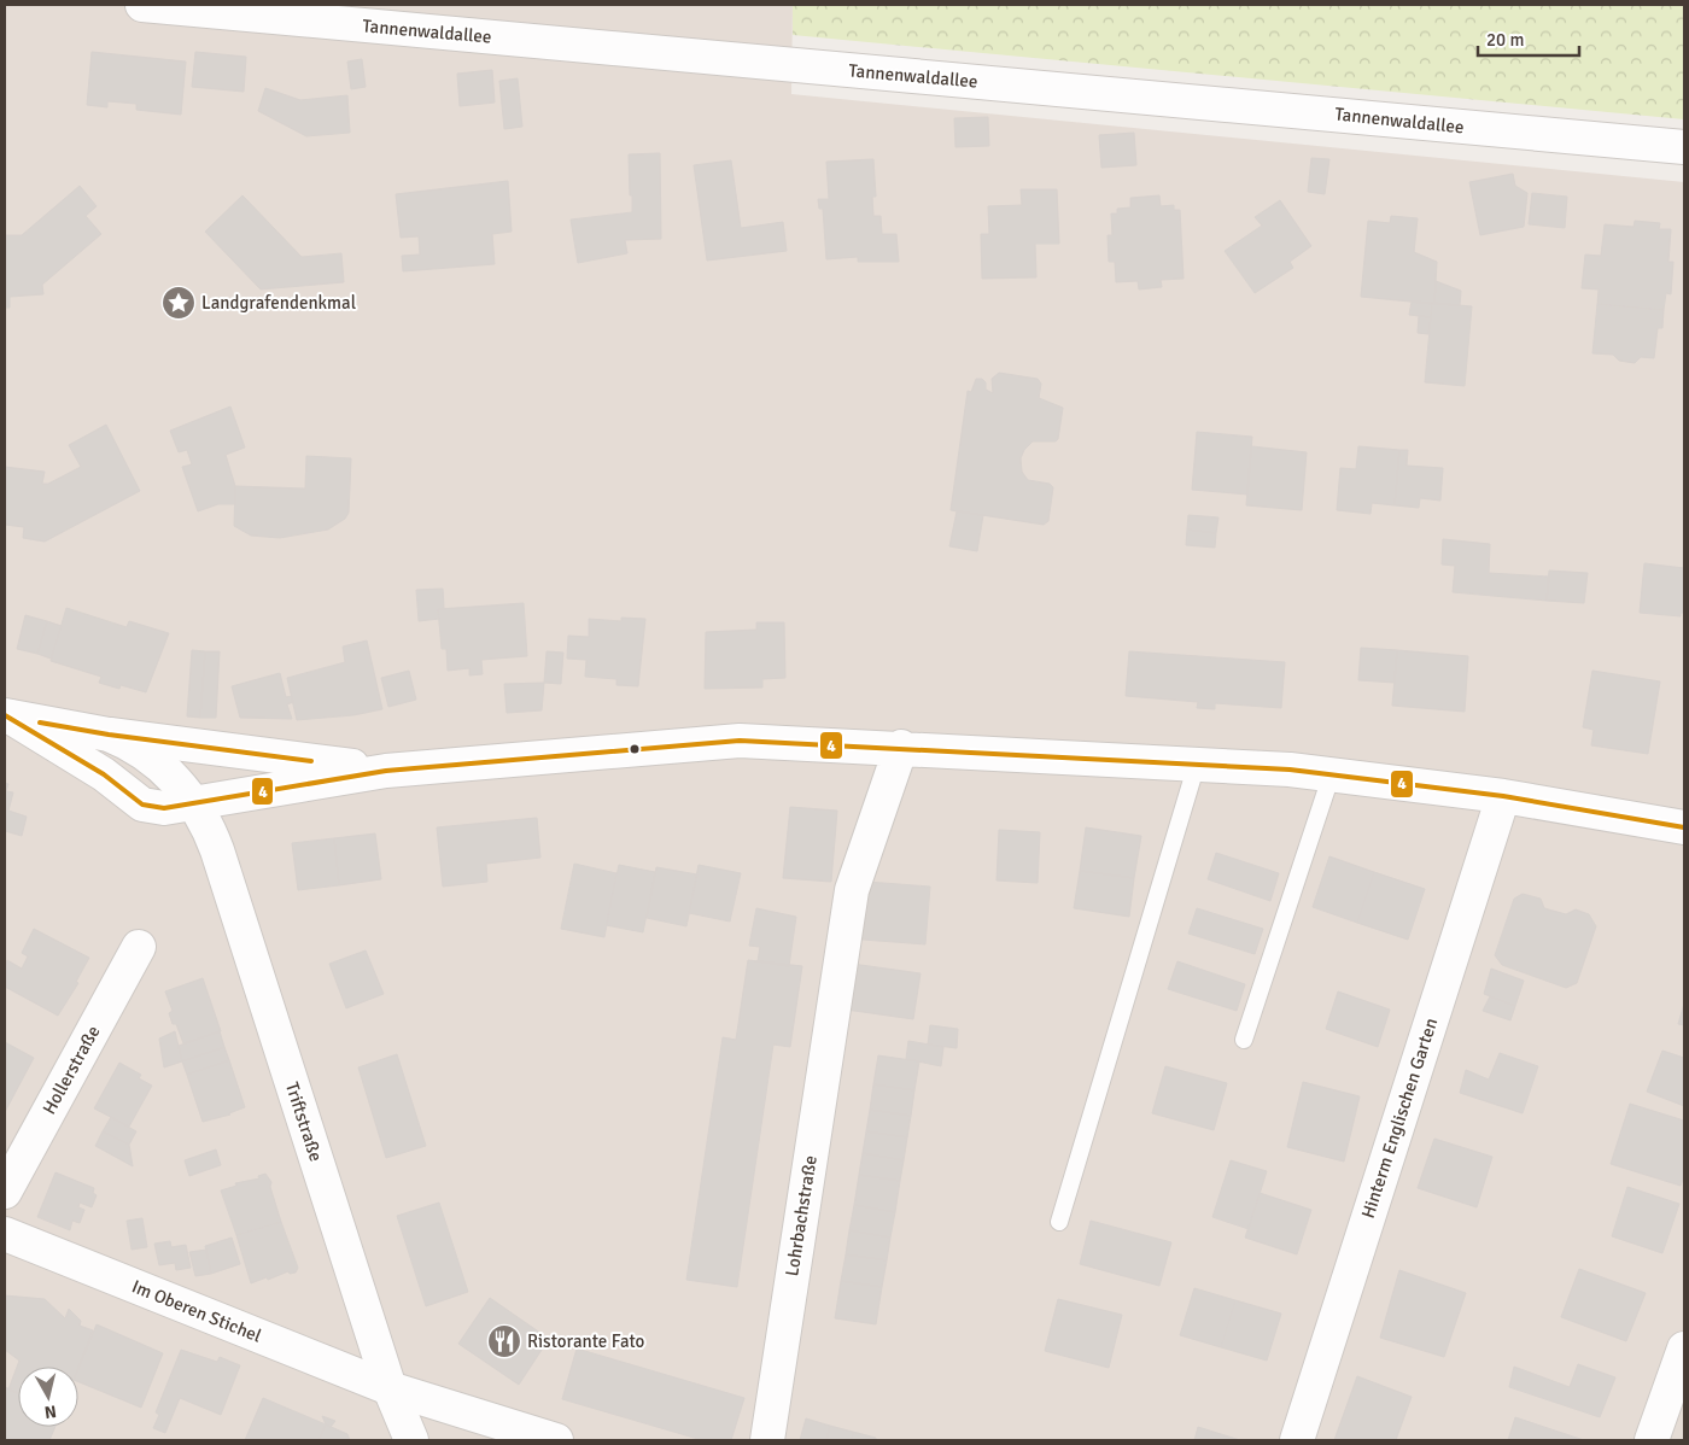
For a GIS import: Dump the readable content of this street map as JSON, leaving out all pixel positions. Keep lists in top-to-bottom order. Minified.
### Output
{"streets":{"street":["Tannenwaldallee","Hollerstraße","Hinterm Englischen Garten","Triftstraße","Lohrbachstraße","Im Oberen Stichel"]},"crossings":[["Triftstraße","Im Oberen Stichel"]],"places":{"place":["Landgrafendenkmal"],"restaurant":["Ristorante Fato"]},"lines":["transit line 4"],"scale_bar":"20 m","north":"bottom"}
